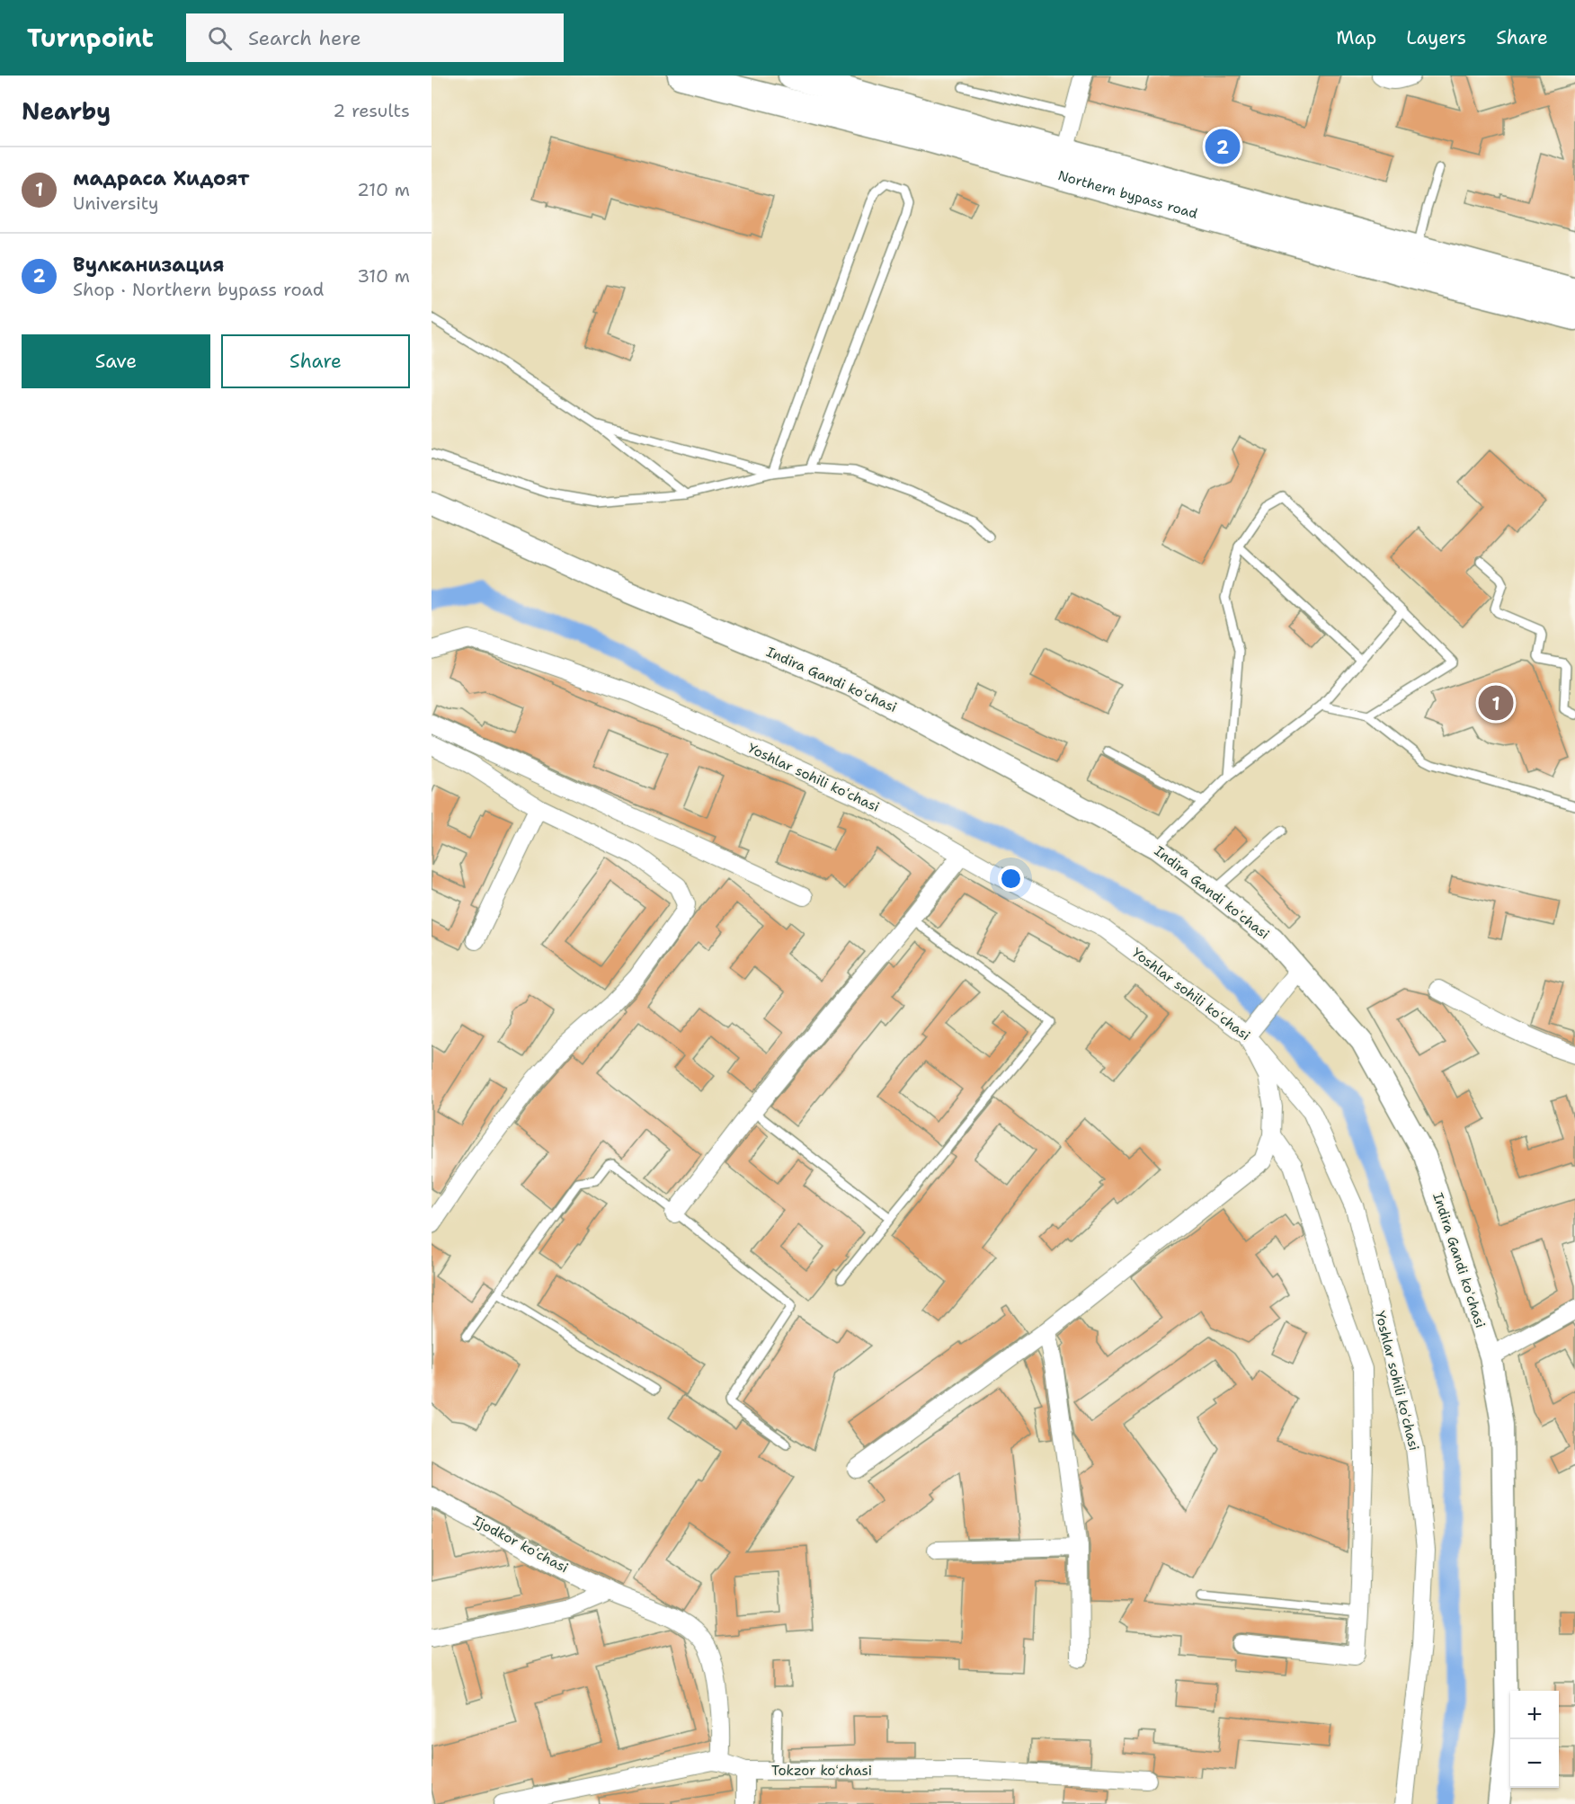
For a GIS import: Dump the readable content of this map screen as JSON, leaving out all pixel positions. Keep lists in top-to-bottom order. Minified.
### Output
{"streets":{"main road":["Northern bypass road"],"street":["Indira Gandi koʻchasi","Yoshlar sohili koʻchasi","Ijodkor koʻchasi","Tokzor koʻchasi"]},"crossings":[["Ijodkor koʻchasi","Tokzor koʻchasi"]],"page":{"header":"Turnpoint","search":"Search here","nav":["Map","Layers","Share"],"heading":["Nearby","2 results"],"pins":["2","1"],"list":[{"mark":"1","name":"мадраса Хидоят","note":"University","value":"210 m"},{"mark":"2","name":"Вулканизация","note":"Shop · Northern bypass road","value":"310 m"}],"buttons":["Save","Share"],"map_buttons":["+","−"]}}
